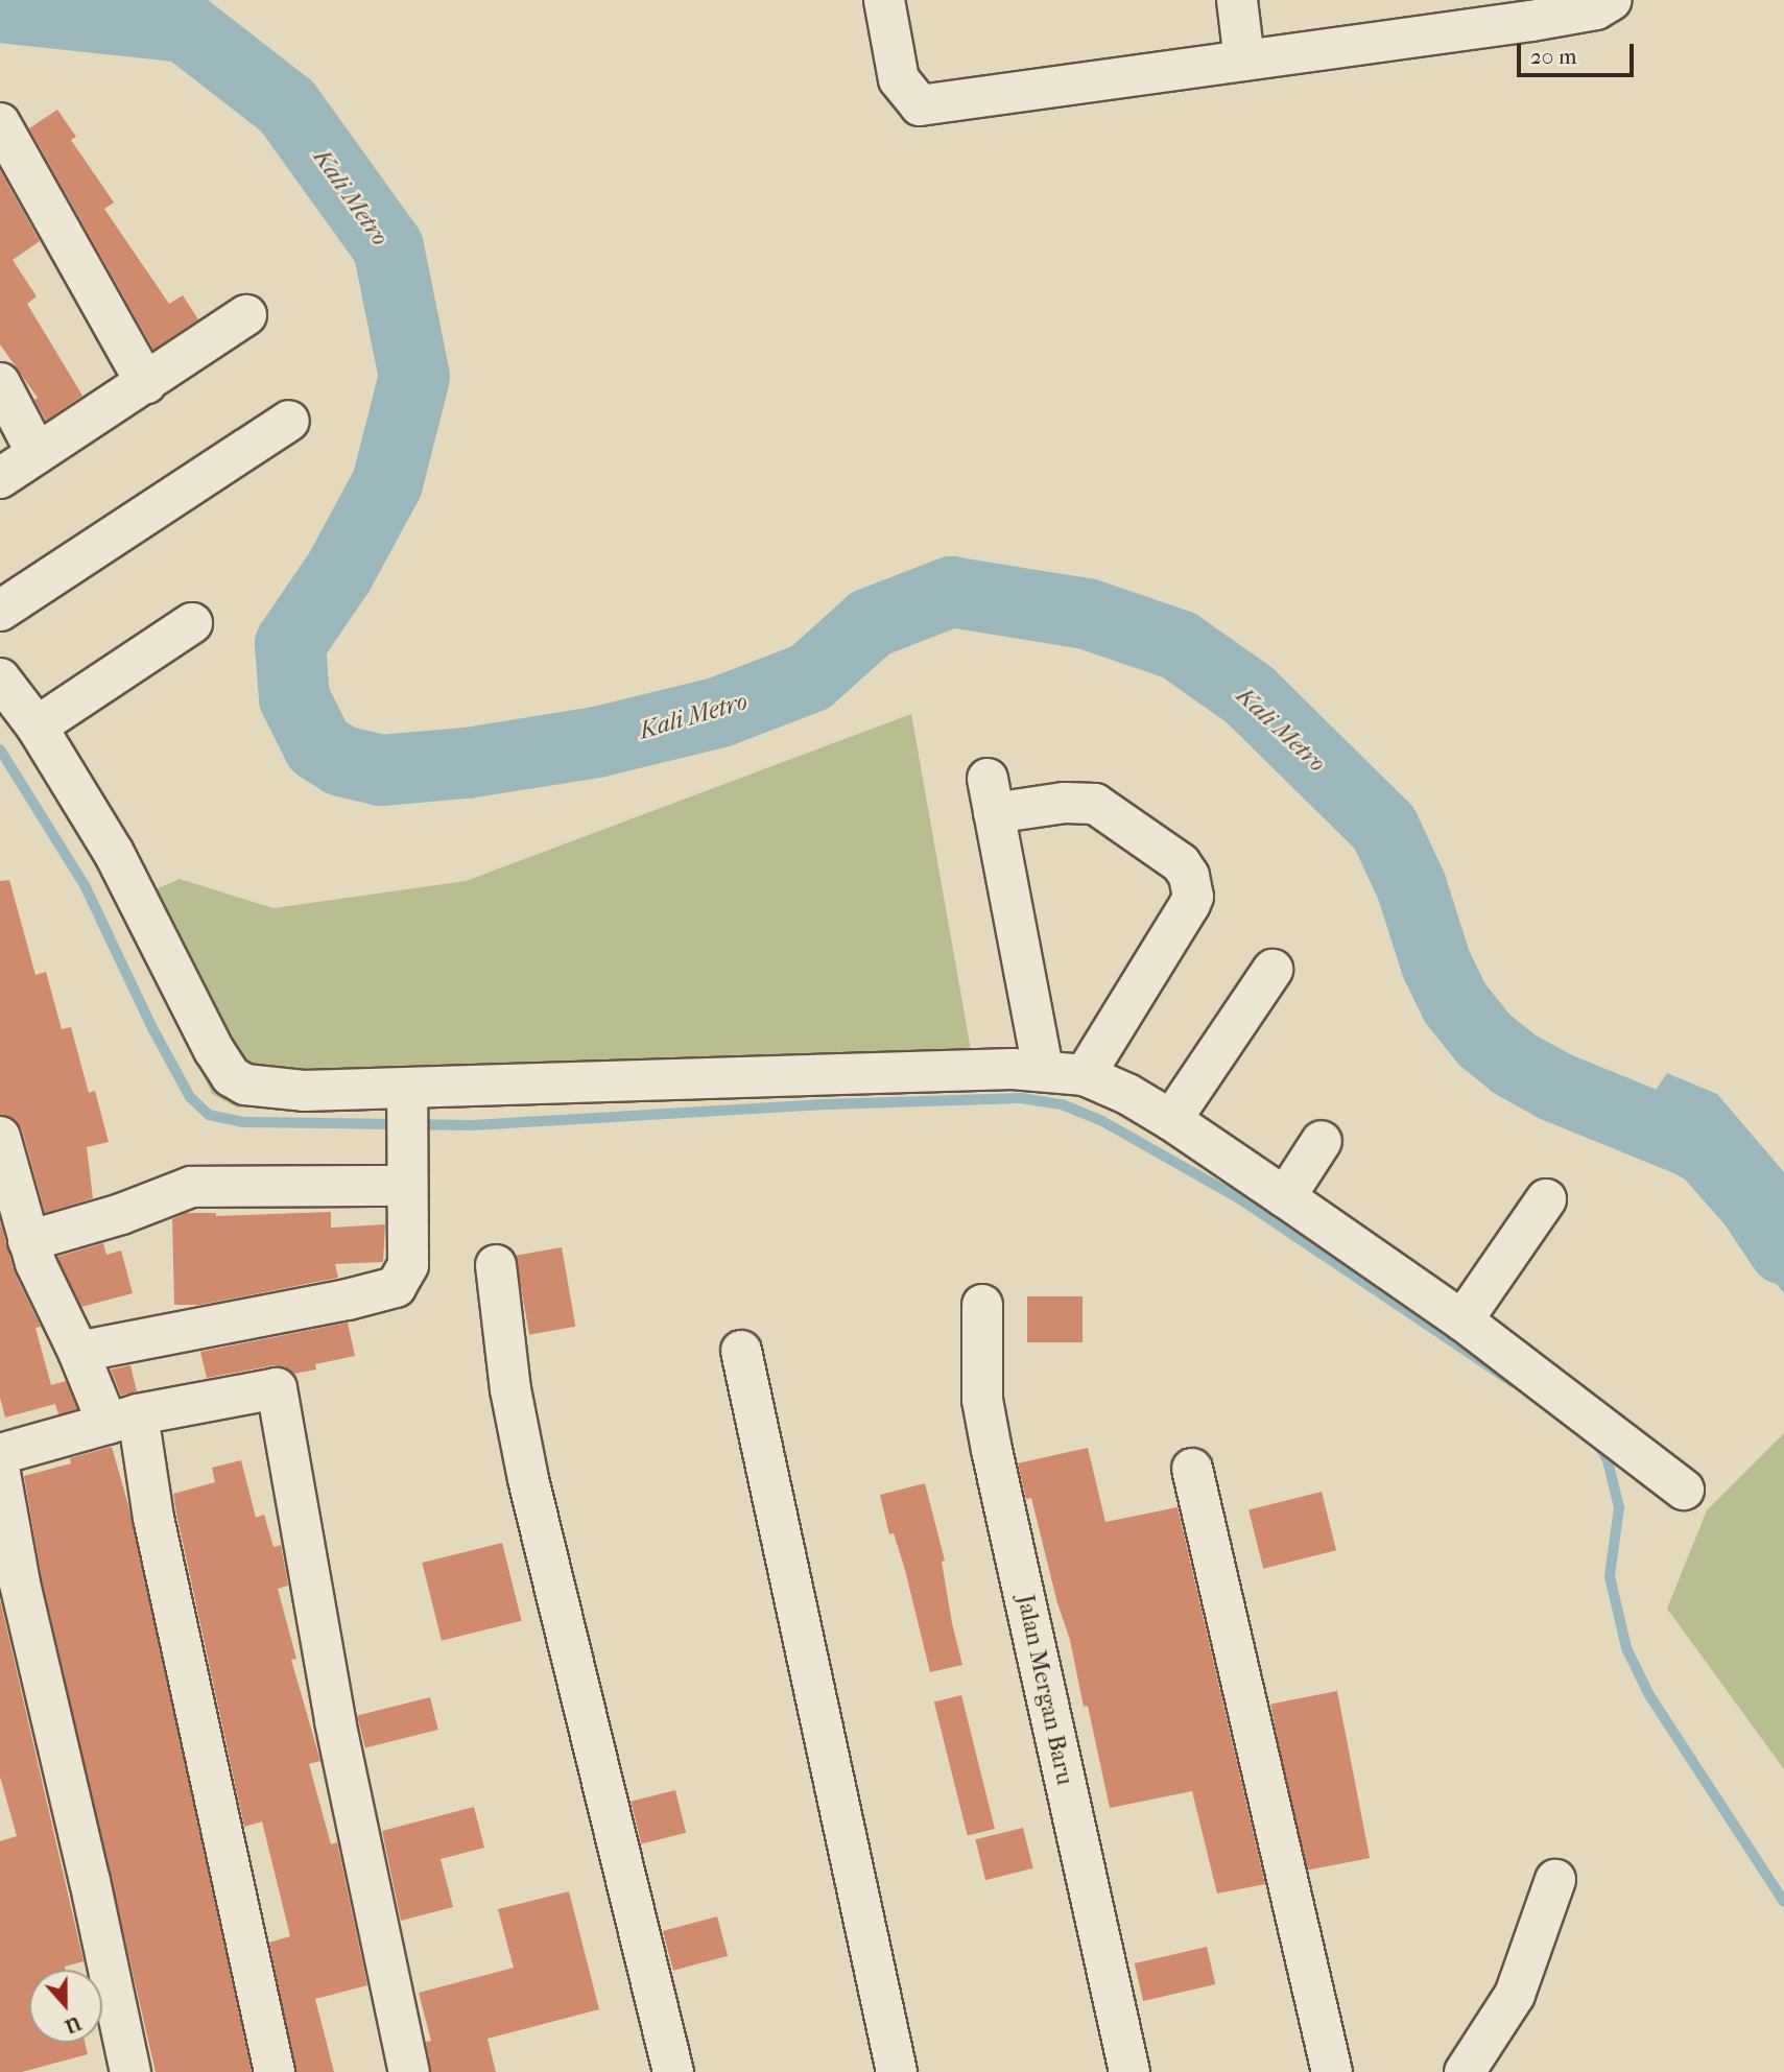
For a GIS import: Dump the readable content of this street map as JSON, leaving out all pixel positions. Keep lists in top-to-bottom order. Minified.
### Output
{"streets":{"street":["Jalan Mergan Baru"]},"water":["Kali Metro"],"scale_bar":"20 m","north":"bottom"}
